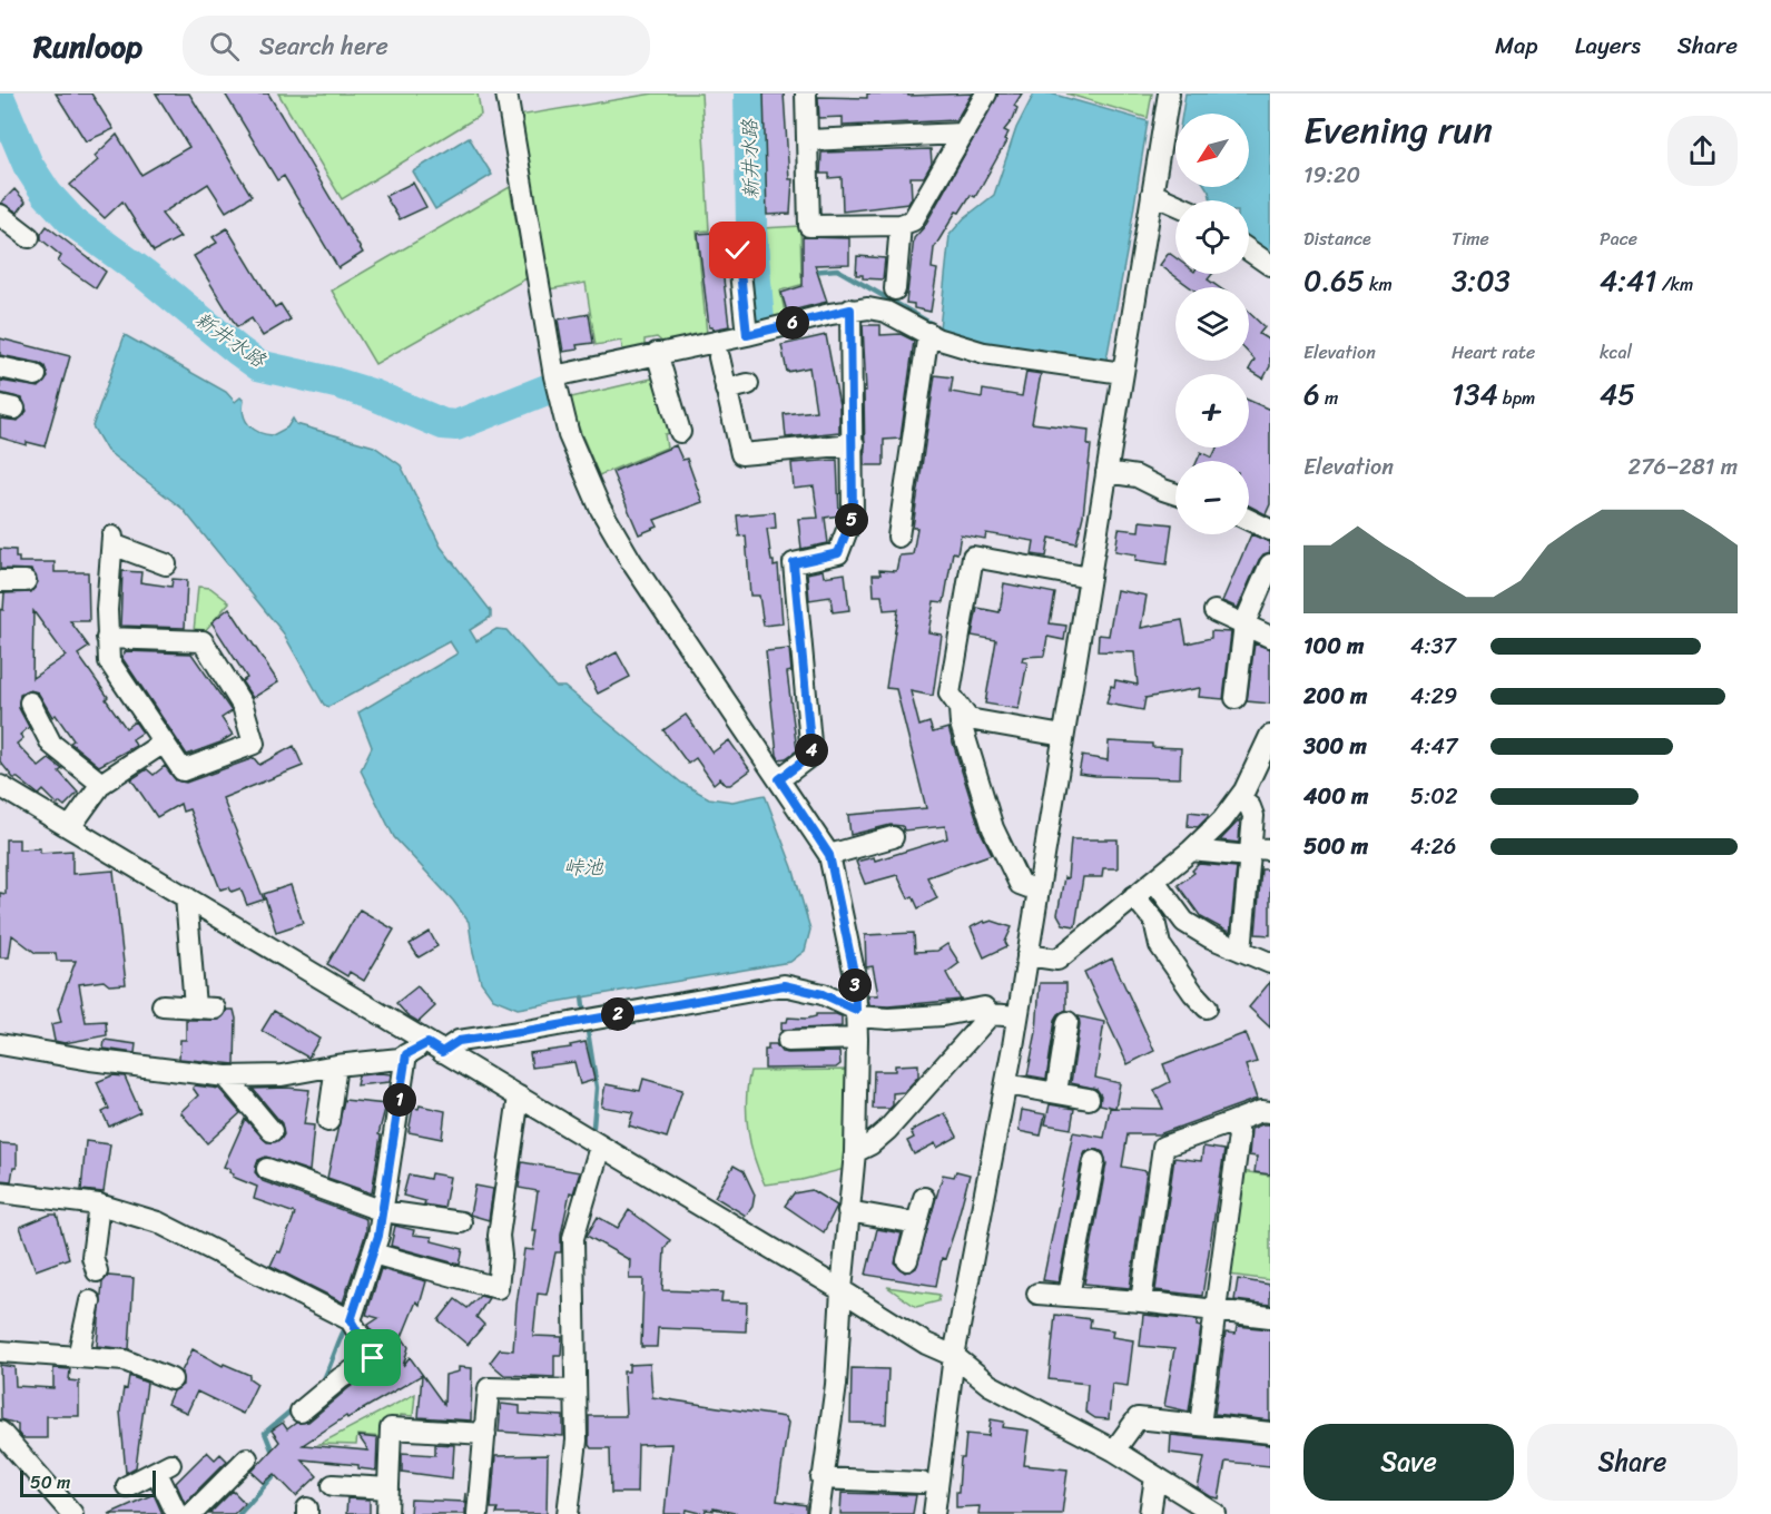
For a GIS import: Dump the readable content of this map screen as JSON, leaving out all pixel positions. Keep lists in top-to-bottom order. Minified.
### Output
{"water":["新井水路","峠池"],"scale_bar":"50 m","north":"bottom left","page":{"header":"Runloop","search":"Search here","nav":["Map","Layers","Share"],"heading":["Evening run","19:20"],"map_buttons":["+","−"],"stats":[["Distance","0.65 km"],["Time","3:03"],["Pace","4:41 /km"],["Elevation","6 m"],["Heart rate","134 bpm"],["kcal","45"]],"pins":["6","5","4","3","2","1"],"chart":["Elevation","276–281 m"],"list":[{"name":"100 m","note":"4:37"},{"name":"200 m","note":"4:29"},{"name":"300 m","note":"4:47"},{"name":"400 m","note":"5:02"},{"name":"500 m","note":"4:26"}],"buttons":["Save","Share"],"scale":"50 m"}}
